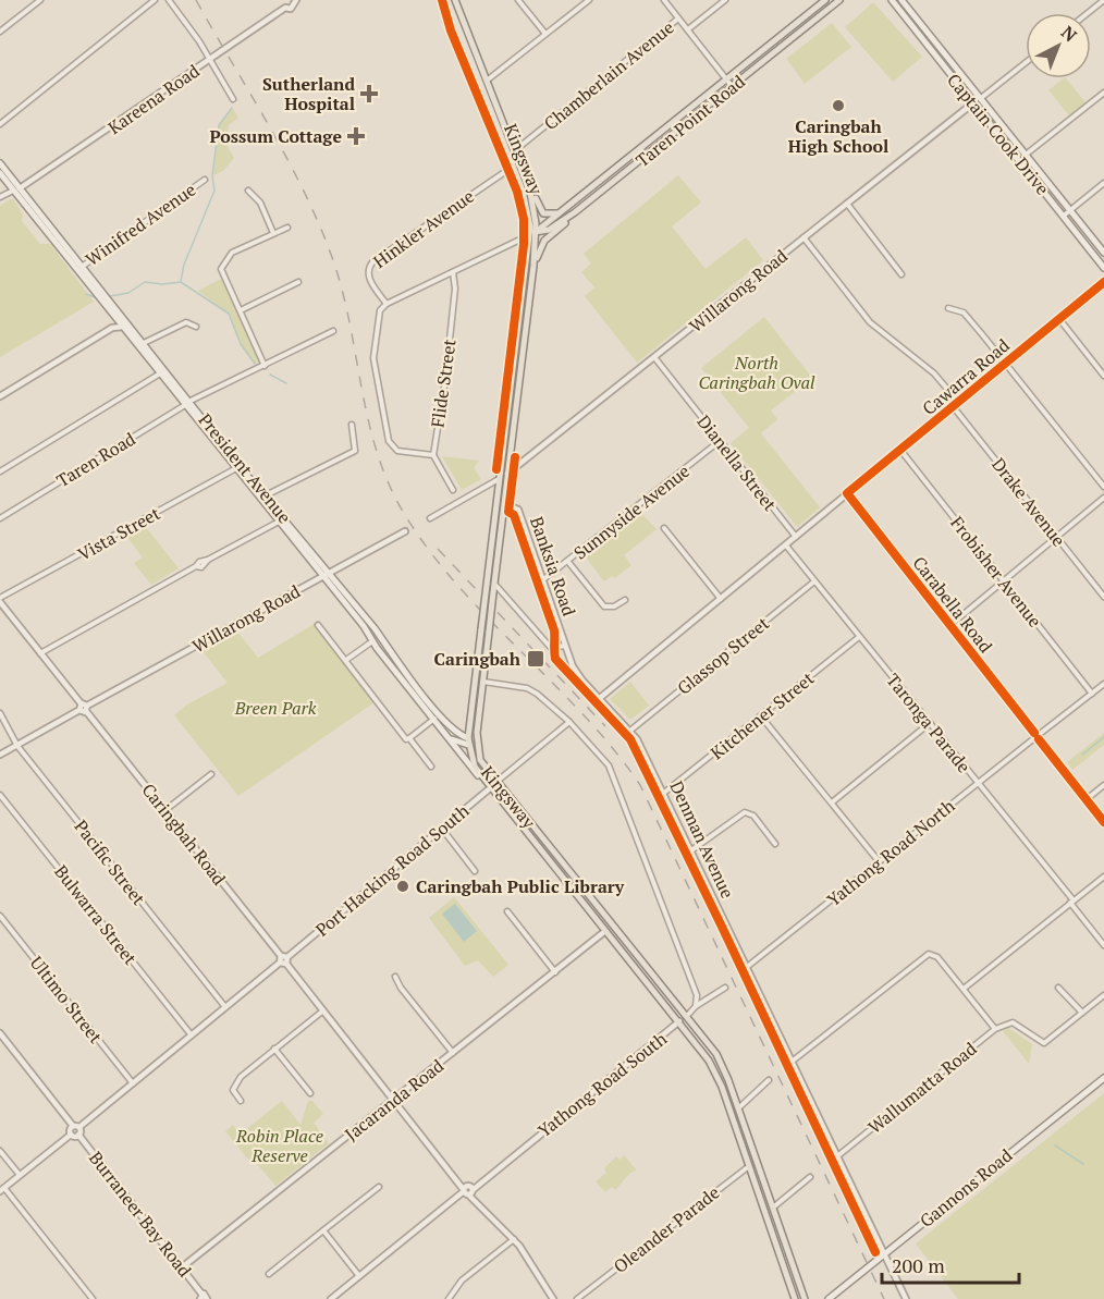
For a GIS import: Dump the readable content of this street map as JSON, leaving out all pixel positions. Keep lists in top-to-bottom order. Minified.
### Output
{"streets":{"main road":["Chamberlain Avenue","Taren Point Road","Captain Cook Drive","Kingsway","President Avenue","Port Hacking Road South","Yathong Road South","Gannons Road","Oleander Parade"],"street":["Kareena Road","Winifred Avenue","Hinkler Avenue","Willarong Road","Cawarra Road","Flide Street","Taren Road","Dianella Street","Drake Avenue","Sunnyside Avenue","Vista Street","Banksia Road","Frobisher Avenue","Carabella Road","Glassop Street","Kitchener Street","Taronga Parade","Caringbah Road","Denman Avenue","Yathong Road North","Pacific Street","Bulwarra Street","Ultimo Street","Wallumatta Road","Jacaranda Road","Burraneer Bay Road"]},"crossings":[["Chamberlain Avenue","Kingsway"],["Kareena Road","President Avenue"],["Taren Point Road","Kingsway"],["Taren Point Road","Hinkler Avenue"],["Taren Point Road","Flide Street"],["Captain Cook Drive","Willarong Road"],["Kingsway","Hinkler Avenue"],["Kingsway","Willarong Road"],["Kingsway","President Avenue"],["Kingsway","Banksia Road"],["Kingsway","Port Hacking Road South"],["Kingsway","Yathong Road South"],["Kingsway","Jacaranda Road"],["Kingsway","Oleander Parade"],["Winifred Avenue","President Avenue"],["Willarong Road","Dianella Street"],["Willarong Road","President Avenue"],["Willarong Road","Drake Avenue"],["Willarong Road","Caringbah Road"],["Willarong Road","Pacific Street"],["Cawarra Road","Dianella Street"],["Cawarra Road","Drake Avenue"],["Cawarra Road","Frobisher Avenue"],["Cawarra Road","Carabella Road"],["Cawarra Road","Taronga Parade"],["Cawarra Road","Denman Avenue"],["Taren Road","President Avenue"],["Dianella Street","Sunnyside Avenue"],["President Avenue","Vista Street"],["President Avenue","Port Hacking Road South"],["Sunnyside Avenue","Banksia Road"],["Vista Street","Caringbah Road"],["Banksia Road","Denman Avenue"],["Frobisher Avenue","Yathong Road North"],["Carabella Road","Yathong Road North"],["Glassop Street","Taronga Parade"],["Glassop Street","Denman Avenue"],["Kitchener Street","Taronga Parade"],["Kitchener Street","Denman Avenue"],["Taronga Parade","Yathong Road North"],["Caringbah Road","Port Hacking Road South"],["Caringbah Road","Yathong Road South"],["Caringbah Road","Jacaranda Road"],["Denman Avenue","Yathong Road North"],["Denman Avenue","Wallumatta Road"],["Denman Avenue","Gannons Road"],["Pacific Street","Port Hacking Road South"],["Port Hacking Road South","Bulwarra Street"],["Port Hacking Road South","Ultimo Street"],["Jacaranda Road","Burraneer Bay Road"]],"parks":["North Caringbah Oval","Breen Park","Robin Place Reserve"],"places":{"health":["Sutherland Hospital","Possum Cottage"],"other":["Caringbah High School","Caringbah Public Library"],"transit":["Caringbah"]},"scale_bar":"200 m","north":"top right"}
